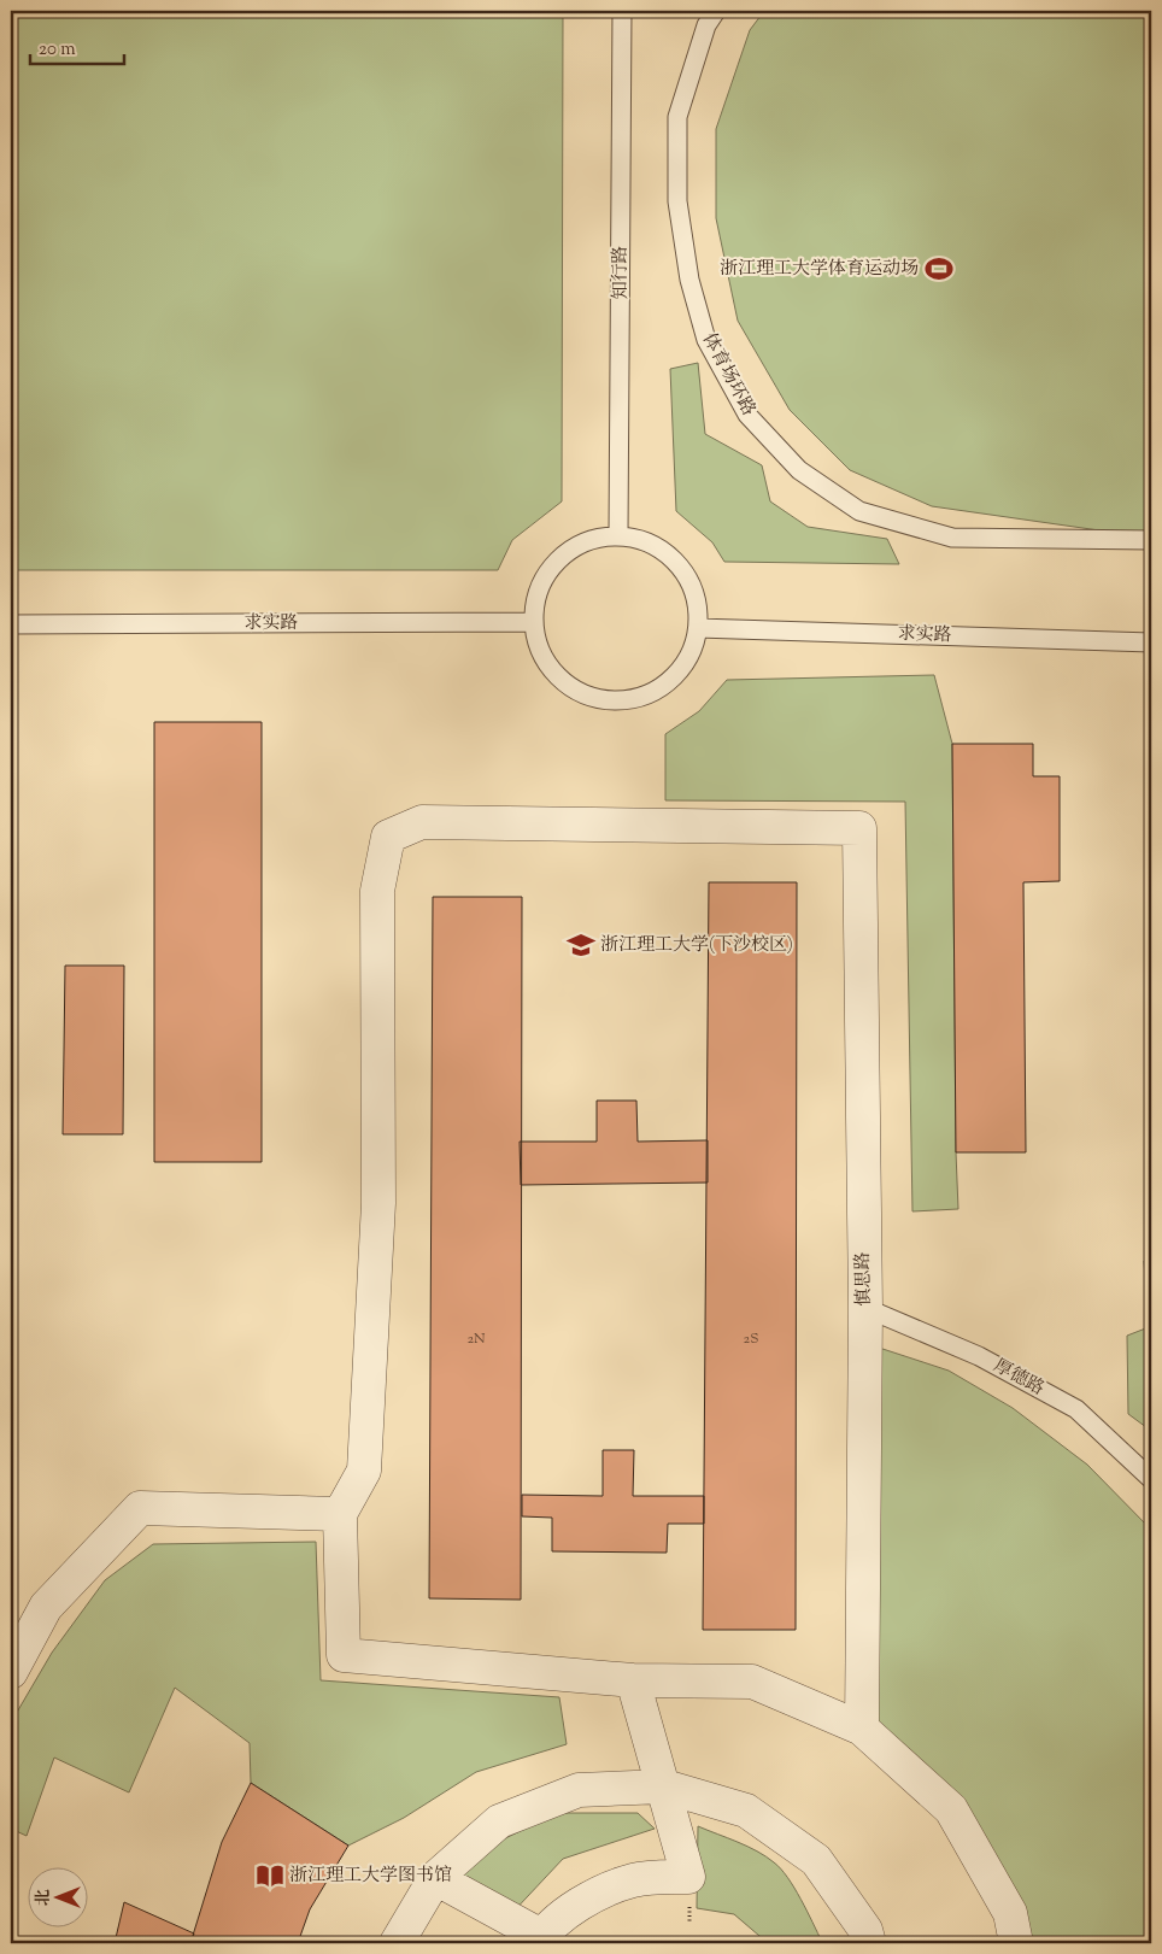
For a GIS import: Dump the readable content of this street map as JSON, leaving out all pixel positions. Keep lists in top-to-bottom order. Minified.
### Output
{"streets":{"street":["慎思路"],"lane":["知行路","体育场环路","求实路","厚德路"]},"crossings":[["知行路","求实路"],["慎思路","厚德路"]],"places":{"sports":["浙江理工大学体育运动场"],"school or university":["浙江理工大学(下沙校区)"],"library":["浙江理工大学图书馆"]},"house_numbers":["2N","2S"],"scale_bar":"20 m","north":"left"}
